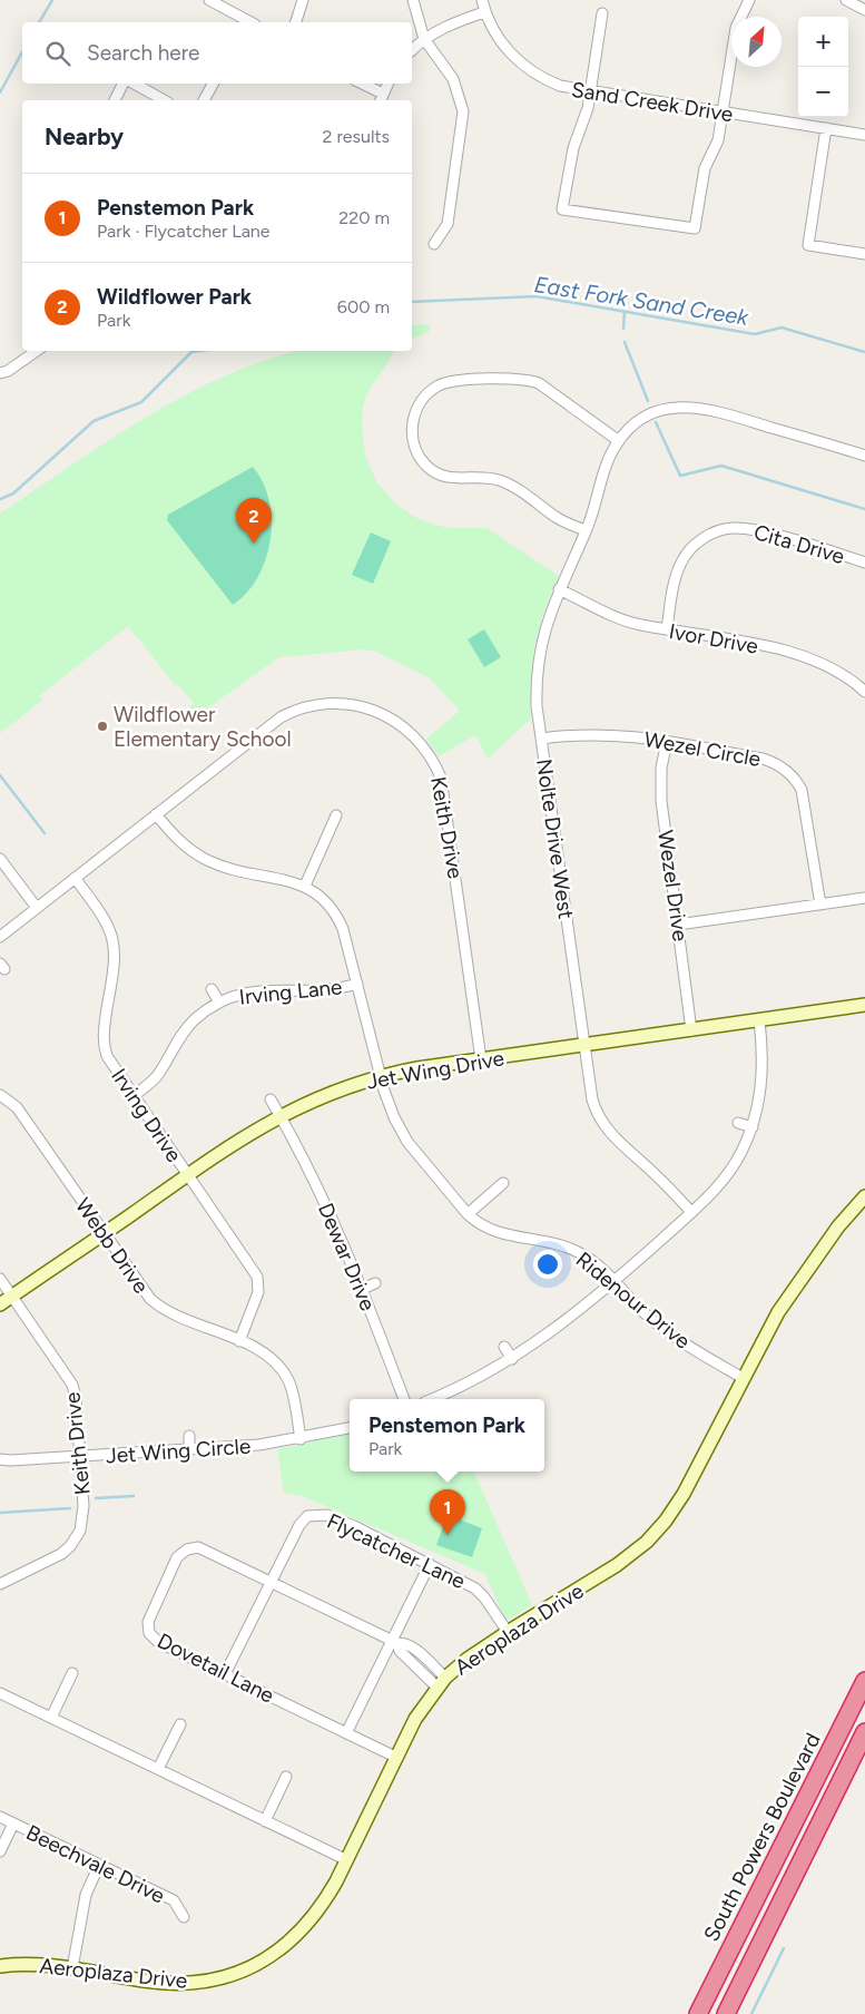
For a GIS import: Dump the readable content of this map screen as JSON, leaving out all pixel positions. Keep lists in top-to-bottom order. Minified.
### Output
{"streets":{"highway":["South Powers Boulevard"],"street":["Sand Creek Drive","Cita Drive","Ivor Drive","Wezel Circle","Keith Drive","Nolte Drive West","Wezel Drive","Irving Lane","Jet Wing Drive","Irving Drive","Webb Drive","Dewar Drive","Ridenour Drive","Jet Wing Circle","Flycatcher Lane","Aeroplaza Drive","Dovetail Lane","Beechvale Drive"]},"crossings":[["Cita Drive","Ivor Drive"],["Ivor Drive","Nolte Drive West"],["Wezel Circle","Nolte Drive West"],["Wezel Circle","Wezel Drive"],["Keith Drive","Jet Wing Drive"],["Keith Drive","Irving Drive"],["Keith Drive","Ridenour Drive"],["Keith Drive","Jet Wing Circle"],["Nolte Drive West","Jet Wing Drive"],["Wezel Drive","Jet Wing Drive"],["Irving Lane","Irving Drive"],["Irving Lane","Ridenour Drive"],["Jet Wing Drive","Irving Drive"],["Jet Wing Drive","Webb Drive"],["Jet Wing Drive","Dewar Drive"],["Jet Wing Drive","Ridenour Drive"],["Irving Drive","Webb Drive"],["Webb Drive","Jet Wing Circle"],["Ridenour Drive","Aeroplaza Drive"],["Flycatcher Lane","Aeroplaza Drive"],["Flycatcher Lane","Dovetail Lane"],["Aeroplaza Drive","Dovetail Lane"]],"water":["East Fork Sand Creek"],"places":["Wildflower Elementary School"],"north":"top right","page":{"map_buttons":["+","−"],"search":"Search here","heading":["Nearby","2 results"],"list":[{"mark":"1","name":"Penstemon Park","note":"Park · Flycatcher Lane","value":"220 m"},{"mark":"2","name":"Wildflower Park","note":"Park","value":"600 m"}],"pins":["2","1"],"popup":["Penstemon Park","Park"]}}
